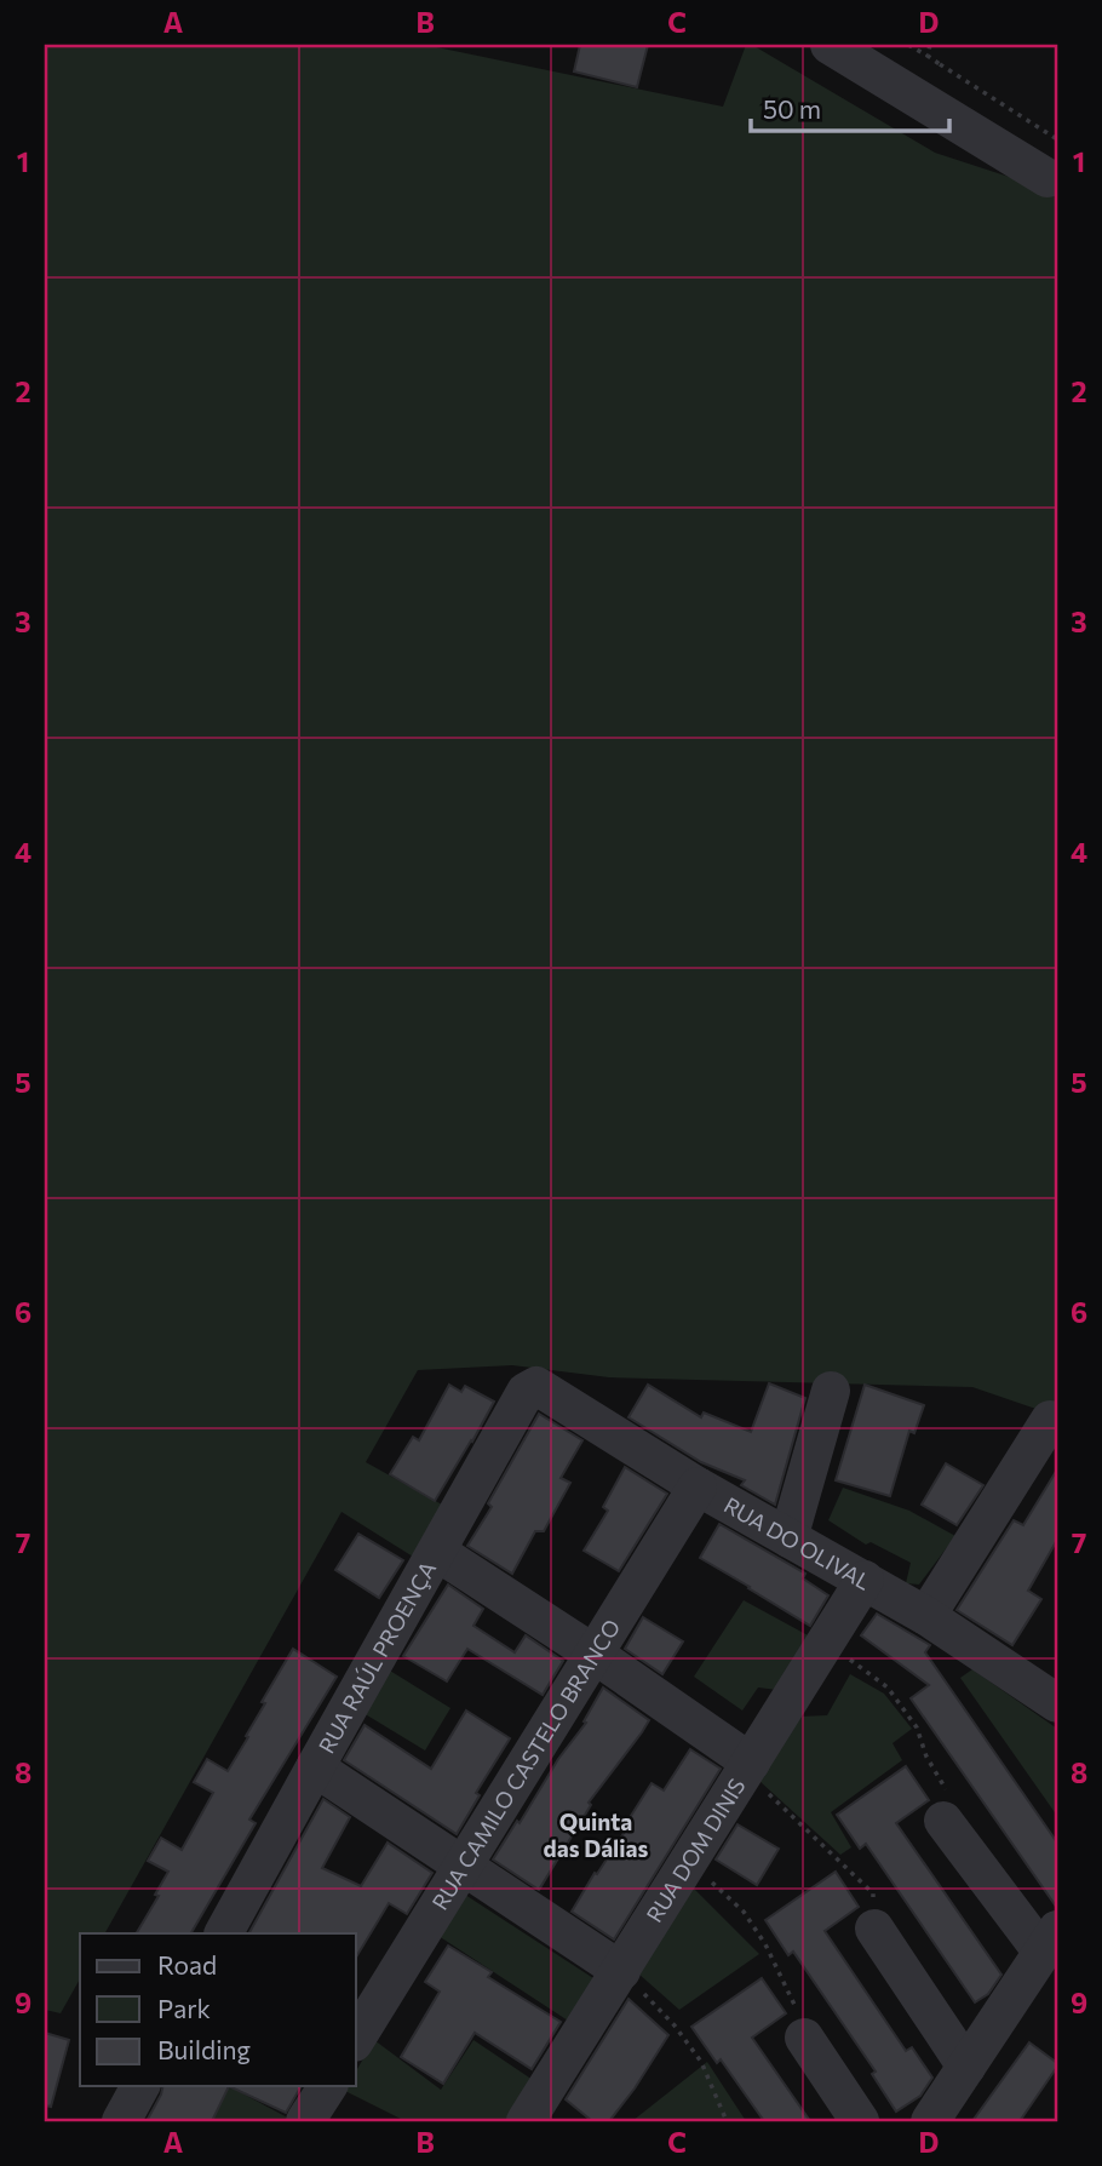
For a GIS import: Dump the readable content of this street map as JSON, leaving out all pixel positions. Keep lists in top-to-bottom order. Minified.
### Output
{"streets":{"street":["RUA DO OLIVAL","RUA RAÚL PROENÇA","RUA CAMILO CASTELO BRANCO","RUA DOM DINIS"]},"crossings":[["RUA DO OLIVAL","RUA RAÚL PROENÇA"],["RUA DO OLIVAL","RUA CAMILO CASTELO BRANCO"],["RUA DO OLIVAL","RUA DOM DINIS"]],"districts":["Quinta das Dálias"],"legend":["Road","Park","Building"],"scale_bar":"50 m","grid":{"columns":["A","B","C","D"],"rows":["1","2","3","4","5","6","7","8","9"]}}
